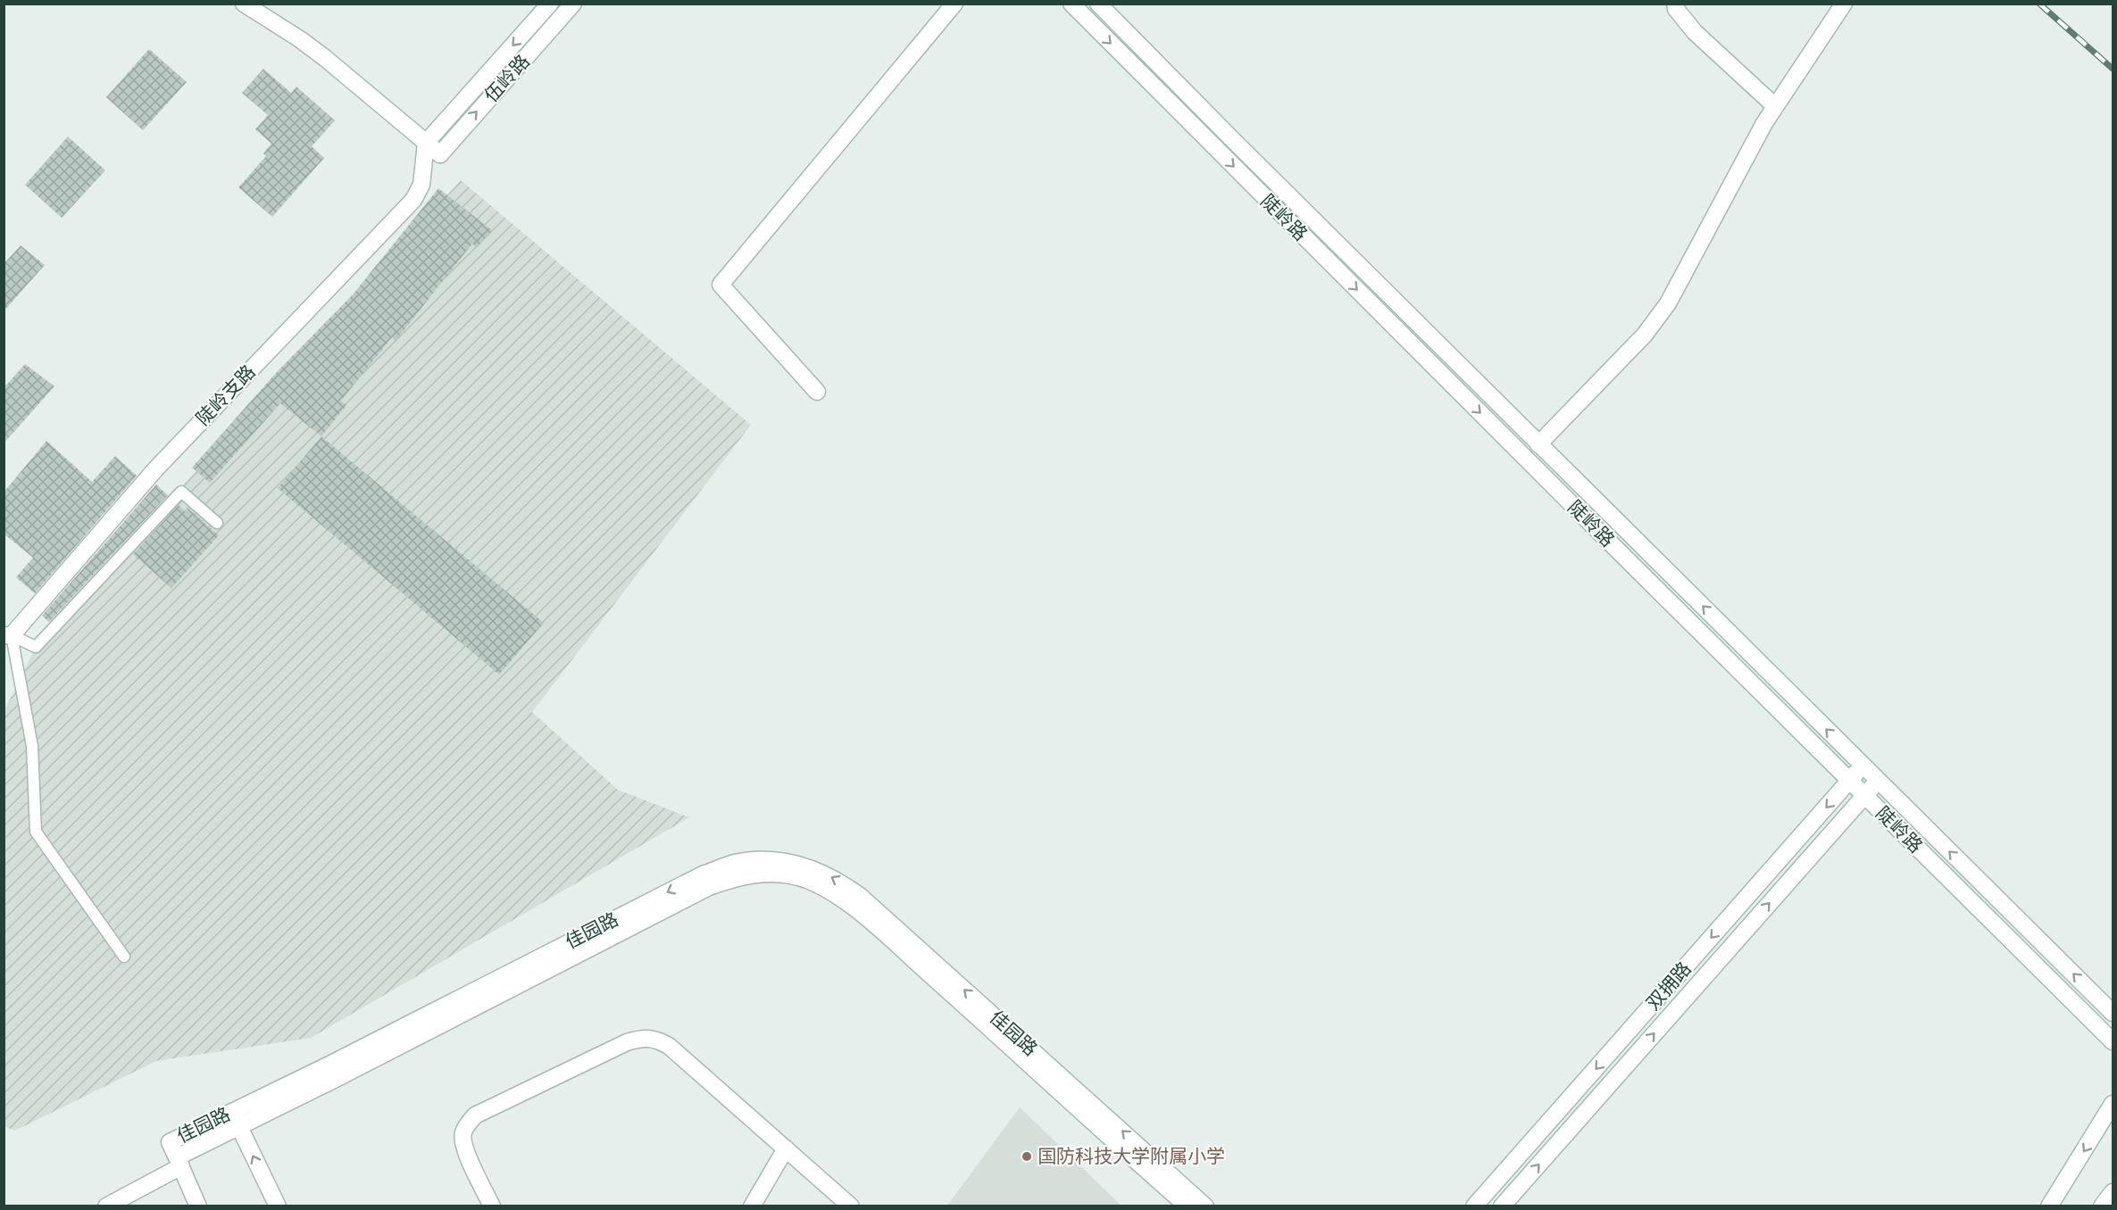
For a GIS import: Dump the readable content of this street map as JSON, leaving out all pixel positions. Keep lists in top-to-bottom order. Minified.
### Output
{"streets":{"street":["伍岭路","陡岭路","陡岭支路","佳园路","双拥路"]},"crossings":[["伍岭路","陡岭支路"],["陡岭路","双拥路"]],"one_way":["佳园路"],"places":["国防科技大学附属小学"]}
